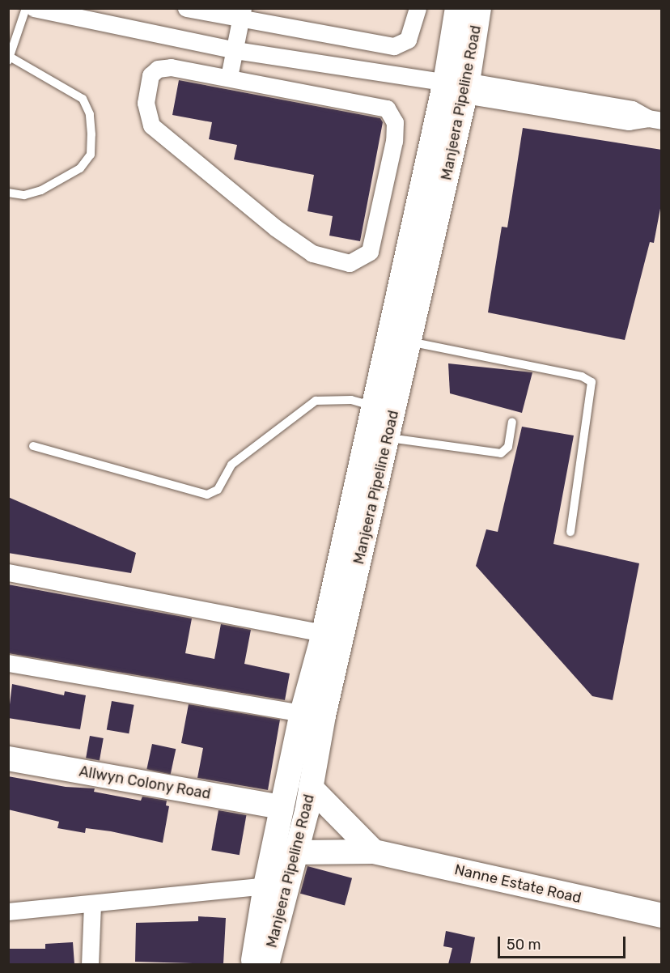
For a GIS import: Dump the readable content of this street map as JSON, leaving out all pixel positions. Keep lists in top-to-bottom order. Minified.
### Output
{"streets":{"main road":["Manjeera Pipeline Road","Allwyn Colony Road","Nanne Estate Road"]},"crossings":[["Manjeera Pipeline Road","Allwyn Colony Road"],["Manjeera Pipeline Road","Nanne Estate Road"]],"scale_bar":"50 m"}
